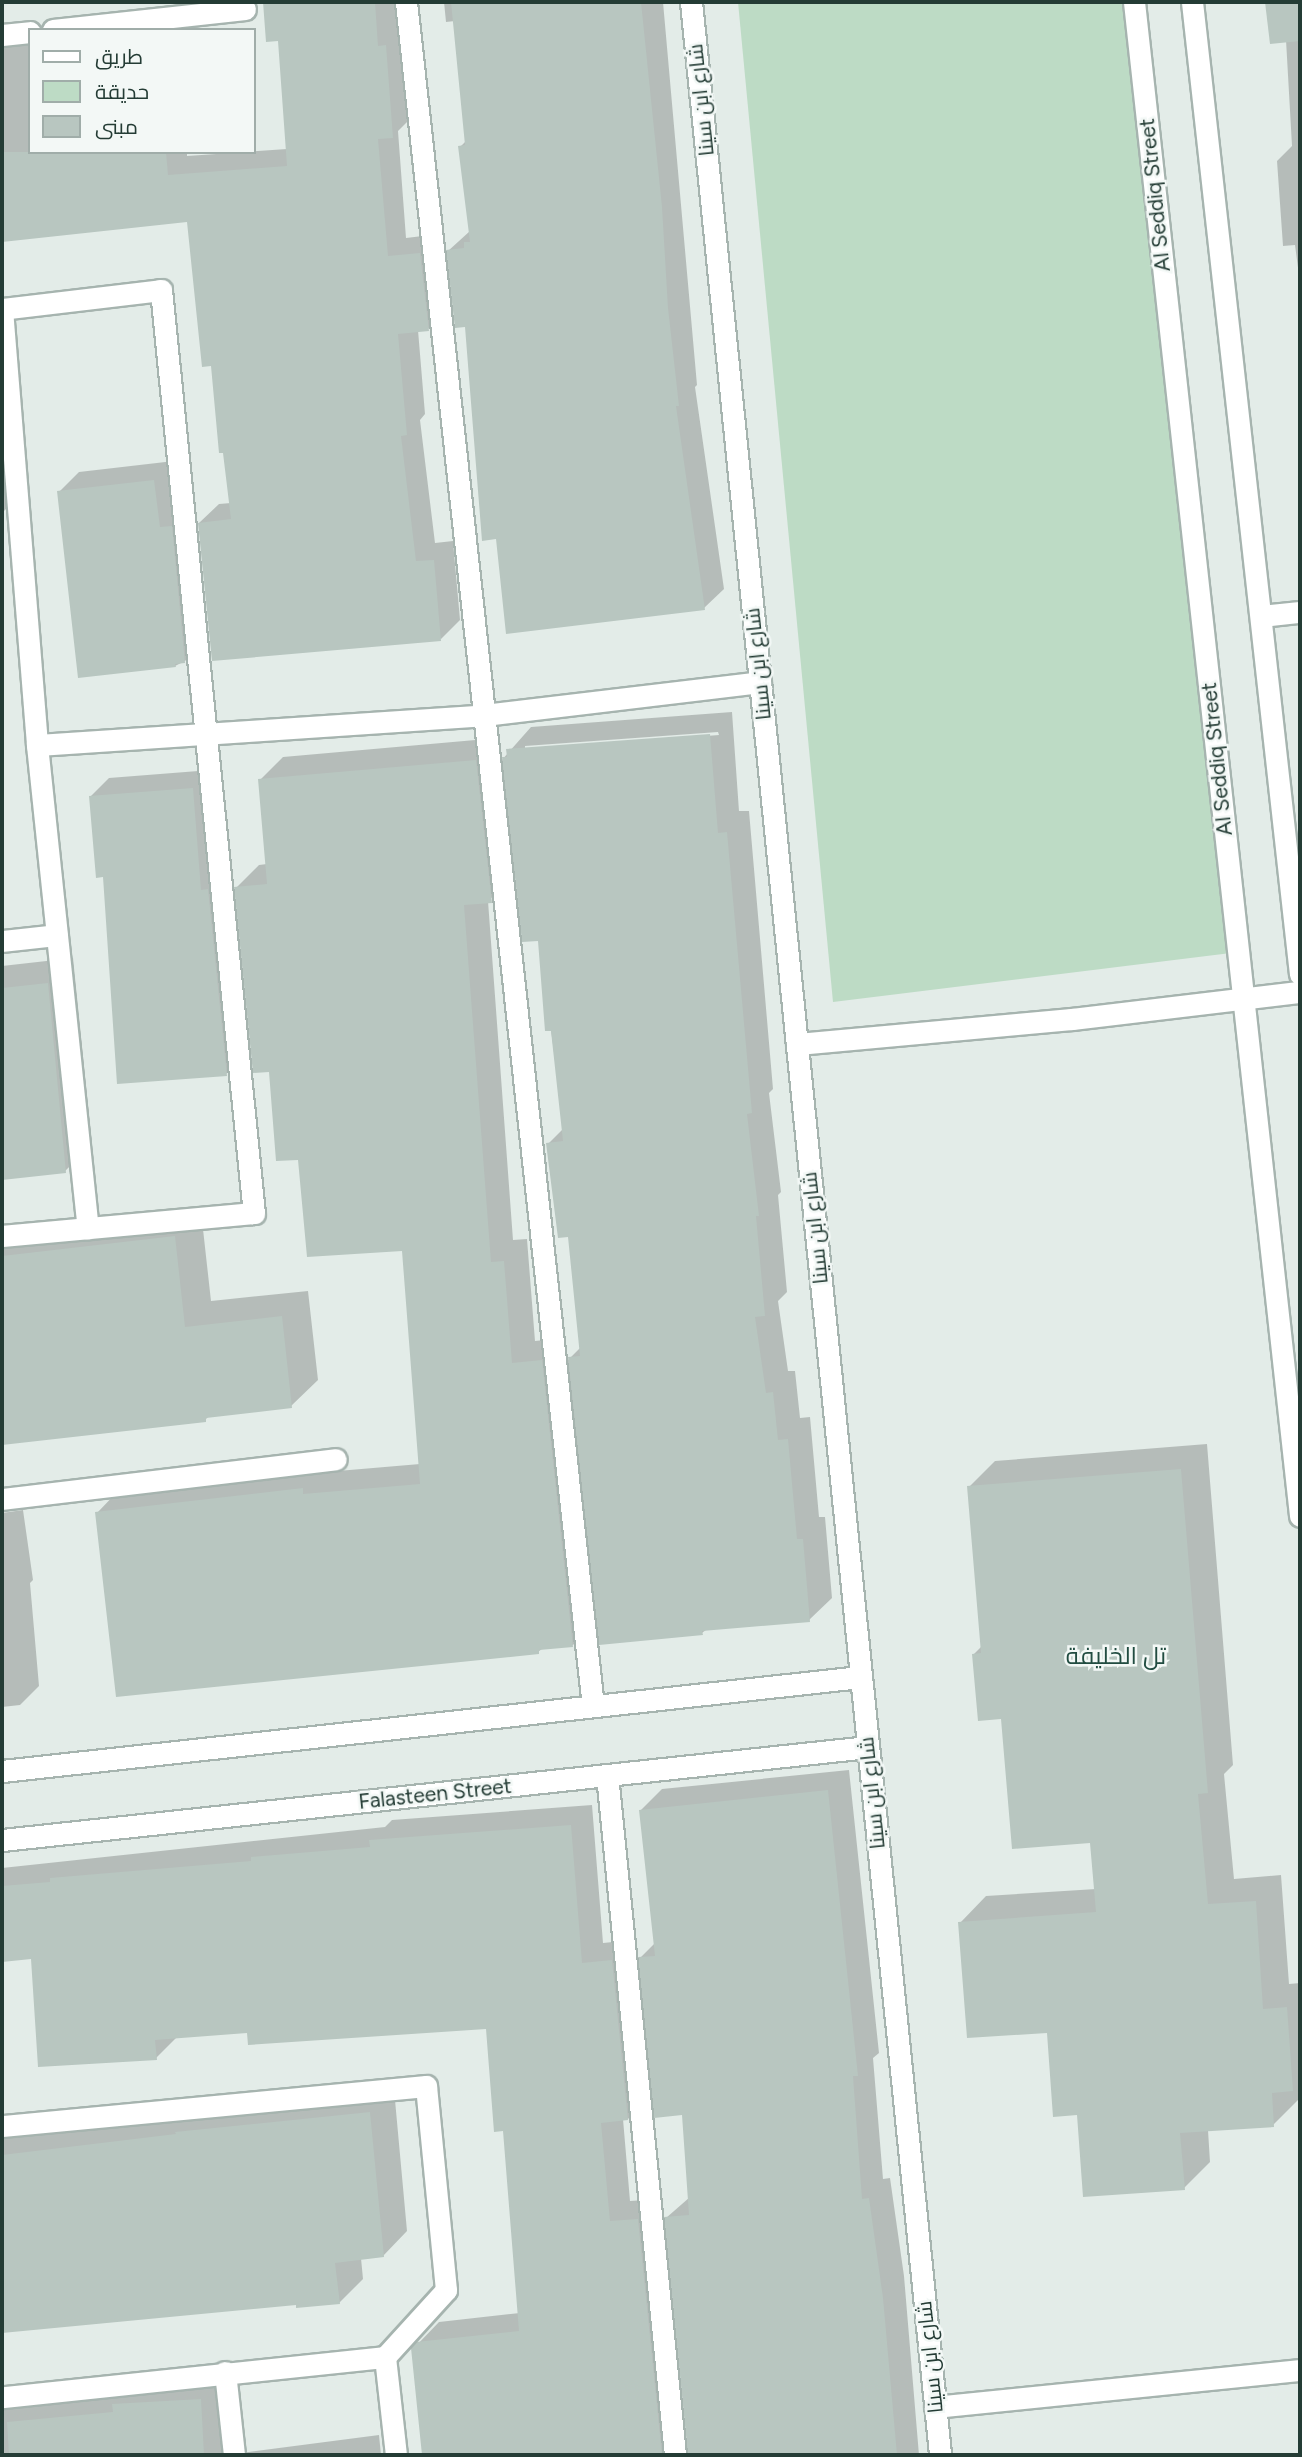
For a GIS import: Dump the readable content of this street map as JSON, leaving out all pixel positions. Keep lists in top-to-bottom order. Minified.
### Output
{"streets":{"street":["شارع ابن سينا","Al Seddiq Street","Falasteen Street"]},"crossings":[["شارع ابن سينا","Falasteen Street"]],"districts":["تل الخليفة"],"legend":["طريق","حديقة","مبنى"]}
